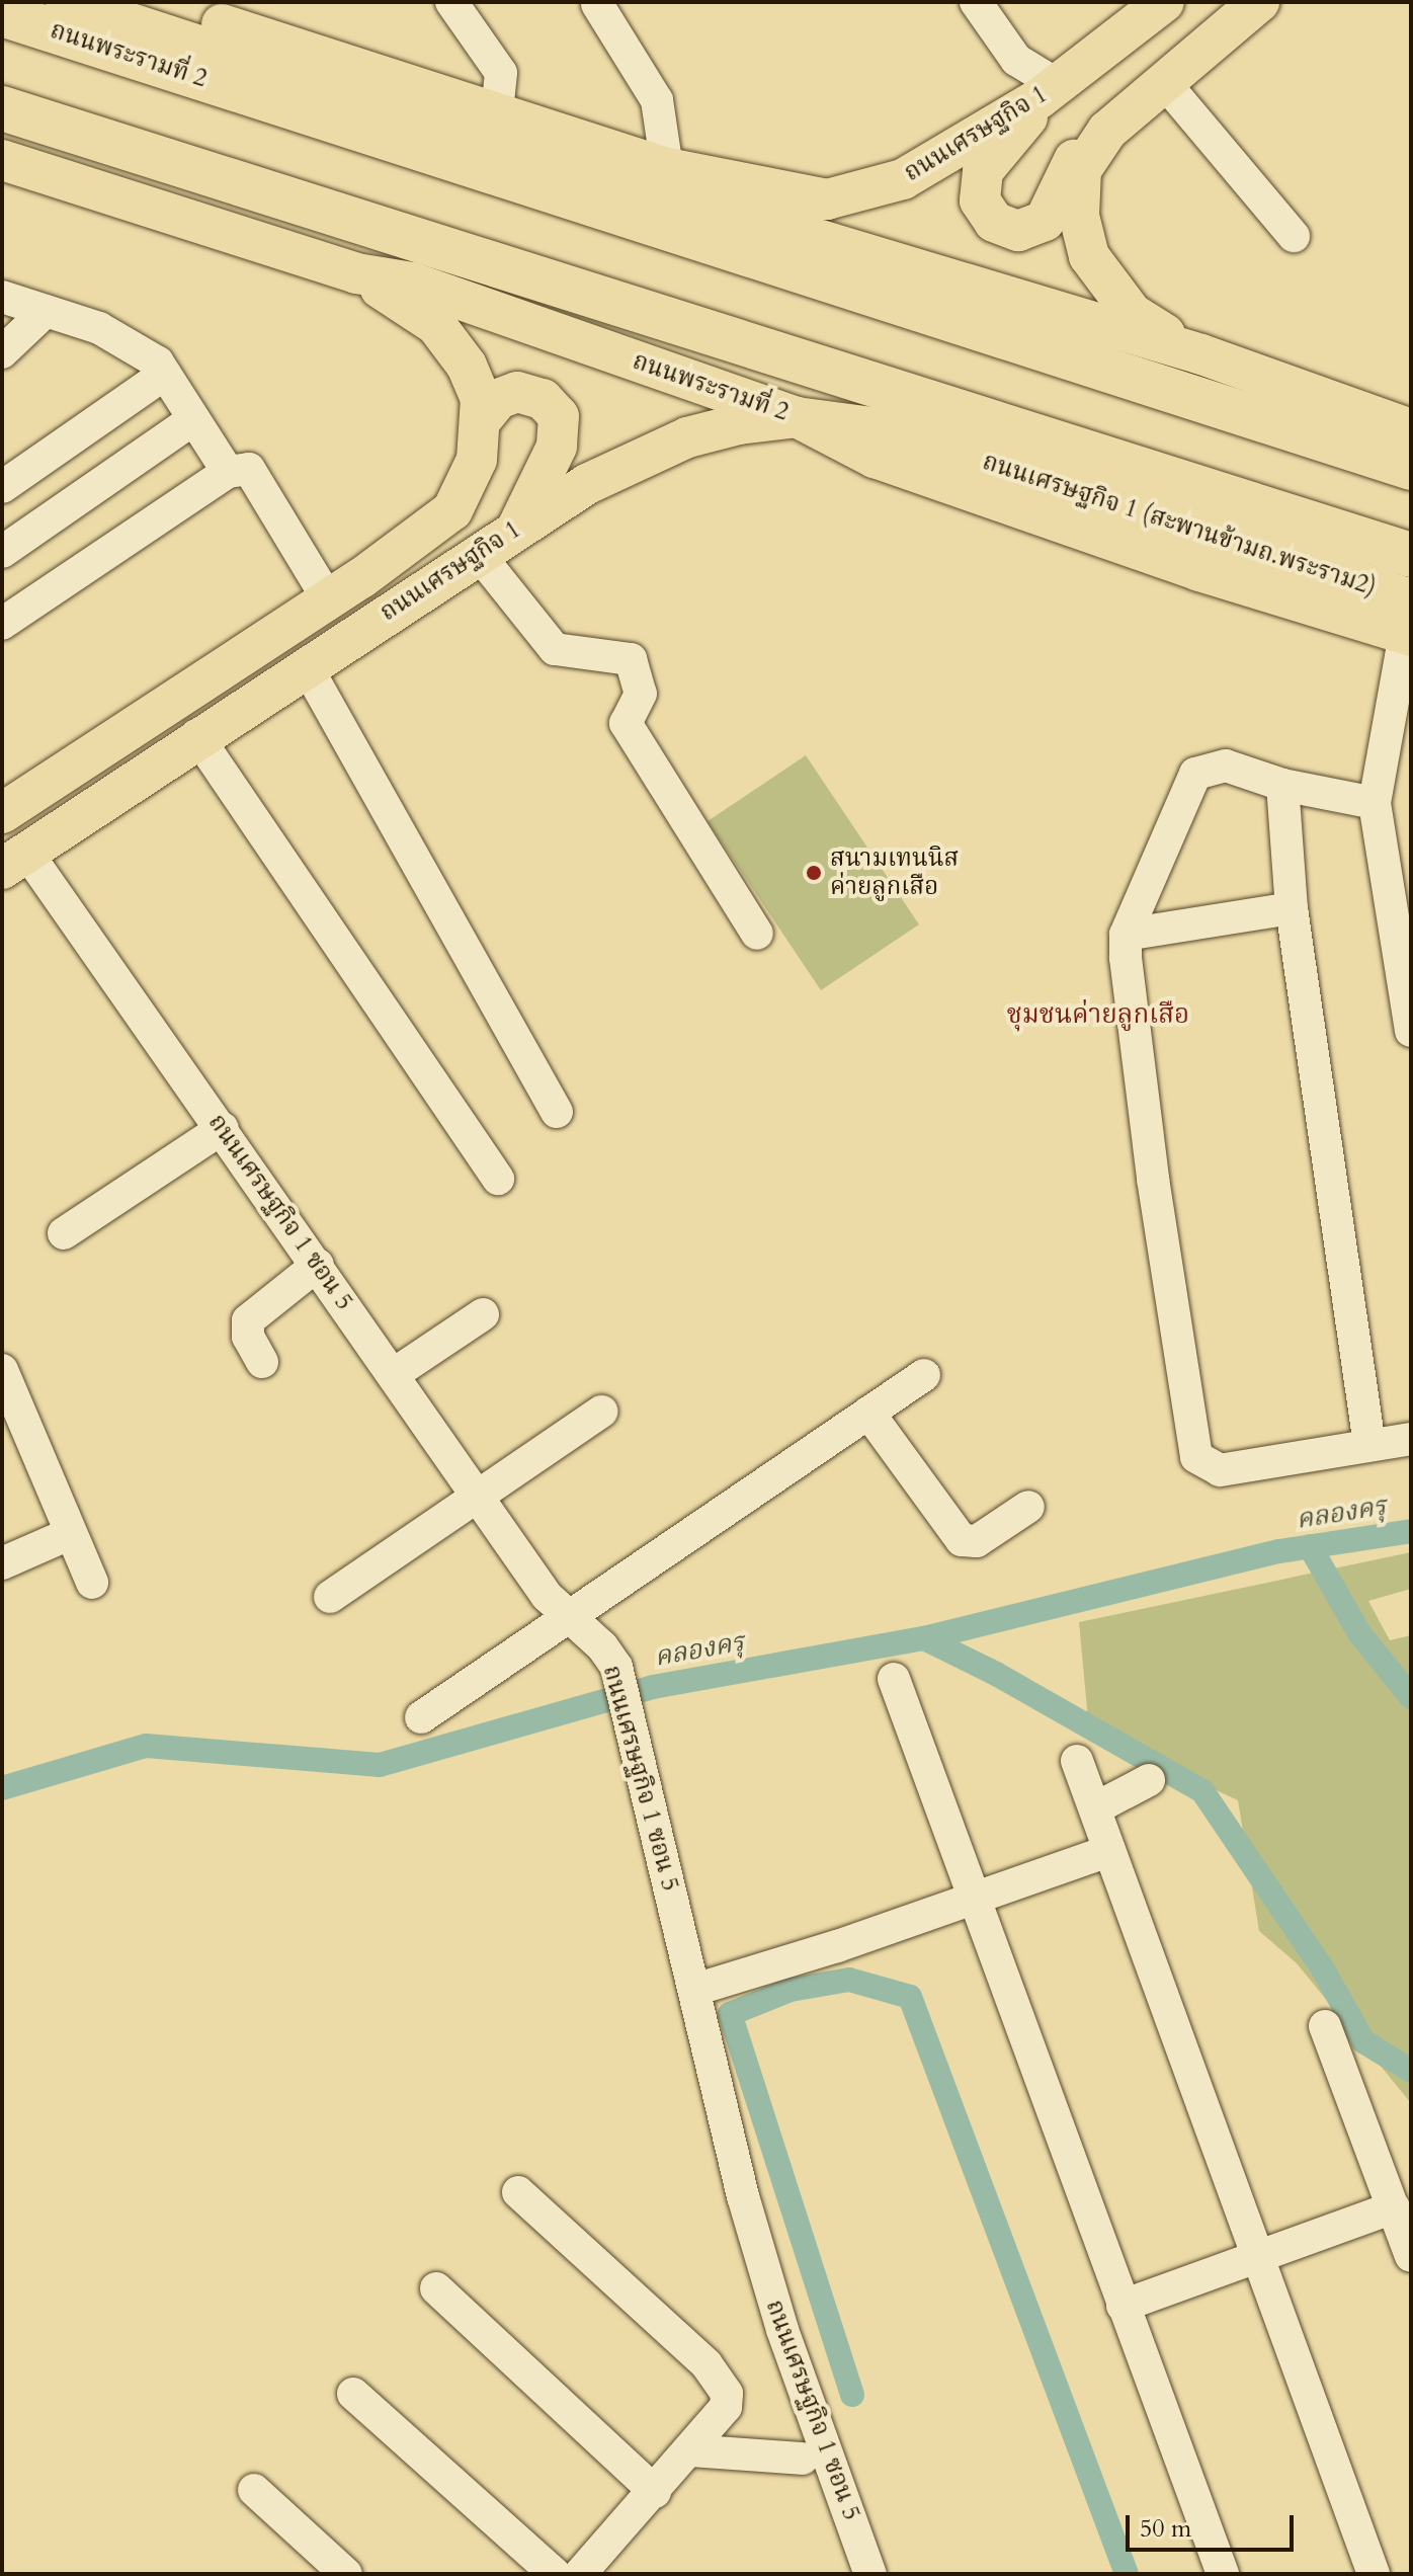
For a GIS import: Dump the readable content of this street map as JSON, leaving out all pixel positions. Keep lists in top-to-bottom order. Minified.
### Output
{"streets":{"highway":["ถนนพระรามที่ 2"],"main road":["ถนนเศรษฐกิจ 1","ถนนเศรษฐกิจ 1 (สะพานข้ามถ.พระราม2)"],"street":["ถนนเศรษฐกิจ 1 ซอน 5"]},"crossings":[["ถนนพระรามที่ 2","ถนนเศรษฐกิจ 1"],["ถนนพระรามที่ 2","ถนนเศรษฐกิจ 1 (สะพานข้ามถ.พระราม2)"],["ถนนเศรษฐกิจ 1","ถนนเศรษฐกิจ 1 (สะพานข้ามถ.พระราม2)"],["ถนนเศรษฐกิจ 1","ถนนเศรษฐกิจ 1 ซอน 5"]],"districts":["ชุมชนค่ายลูกเสือ"],"water":["คลองครุ"],"places":["สนามเทนนิส ค่ายลูกเสือ"],"scale_bar":"50 m"}
